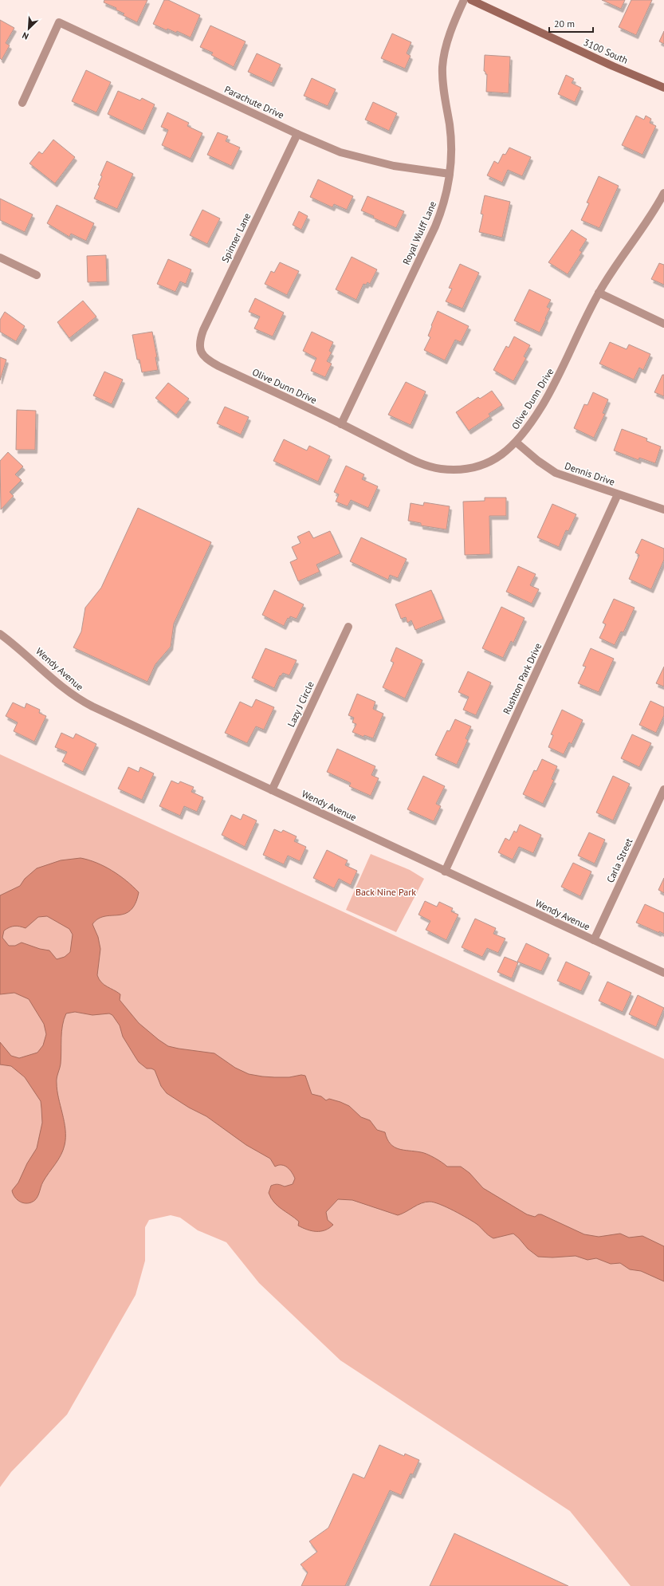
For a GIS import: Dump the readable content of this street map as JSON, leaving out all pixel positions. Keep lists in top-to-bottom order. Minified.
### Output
{"streets":{"main road":["3100 South"],"street":["Parachute Drive","Royal Wulff Lane","Spinner Lane","Olive Dunn Drive","Dennis Drive","Wendy Avenue","Rushton Park Drive","Lazy J Circle","Carla Street"]},"crossings":[["Parachute Drive","Royal Wulff Lane"],["Parachute Drive","Spinner Lane"],["Royal Wulff Lane","Olive Dunn Drive"],["Spinner Lane","Olive Dunn Drive"],["Olive Dunn Drive","Dennis Drive"],["Dennis Drive","Rushton Park Drive"],["Wendy Avenue","Rushton Park Drive"],["Wendy Avenue","Lazy J Circle"],["Wendy Avenue","Carla Street"]],"parks":["Back Nine Park"],"scale_bar":"20 m","north":"bottom left"}
